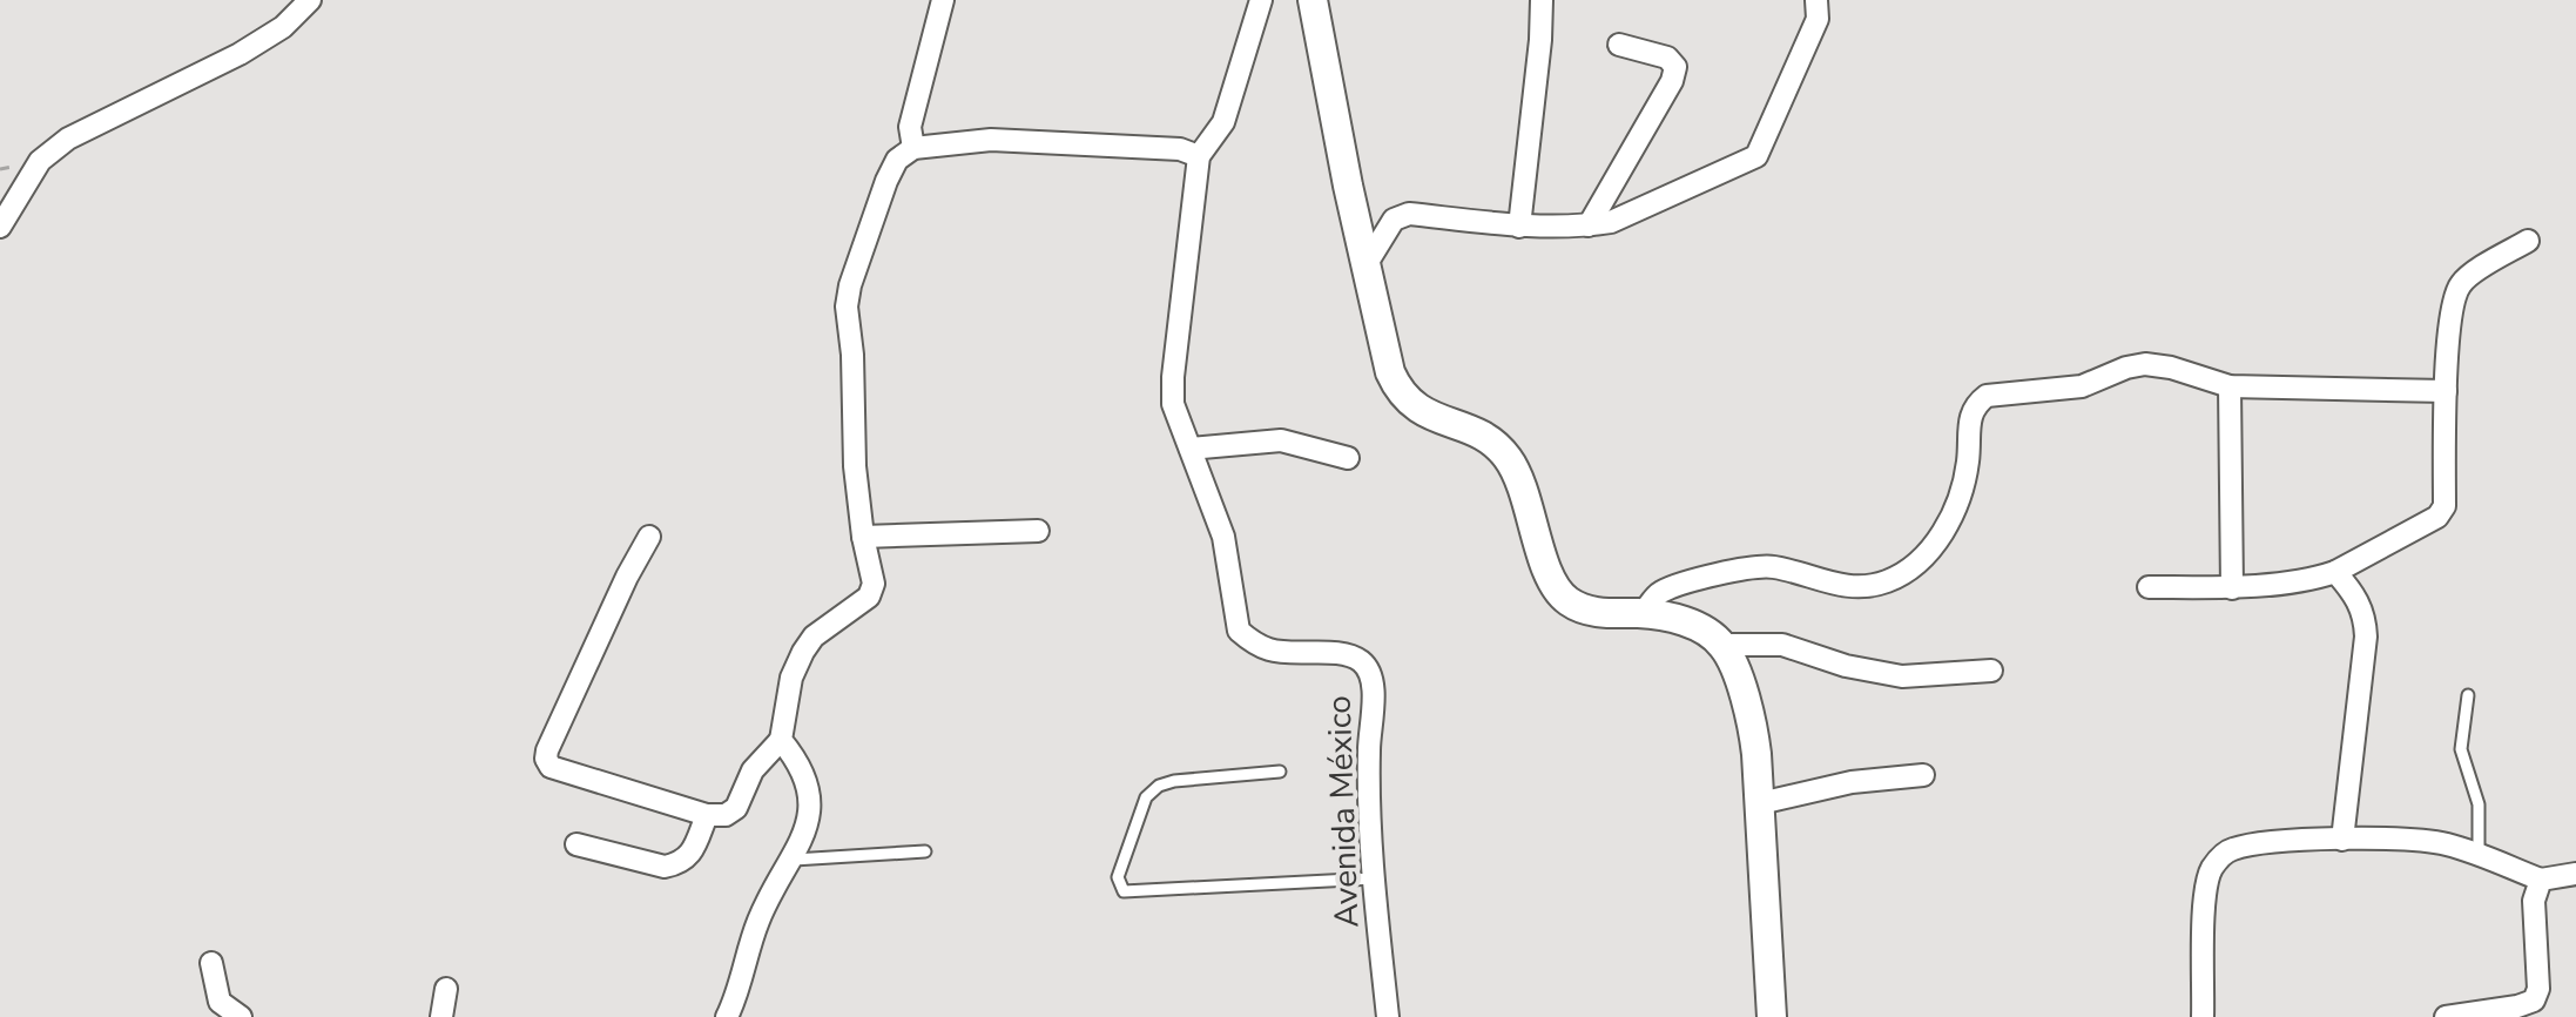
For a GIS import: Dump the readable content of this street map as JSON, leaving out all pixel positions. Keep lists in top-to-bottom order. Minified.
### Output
{"streets":{"street":["Avenida México"]}}
